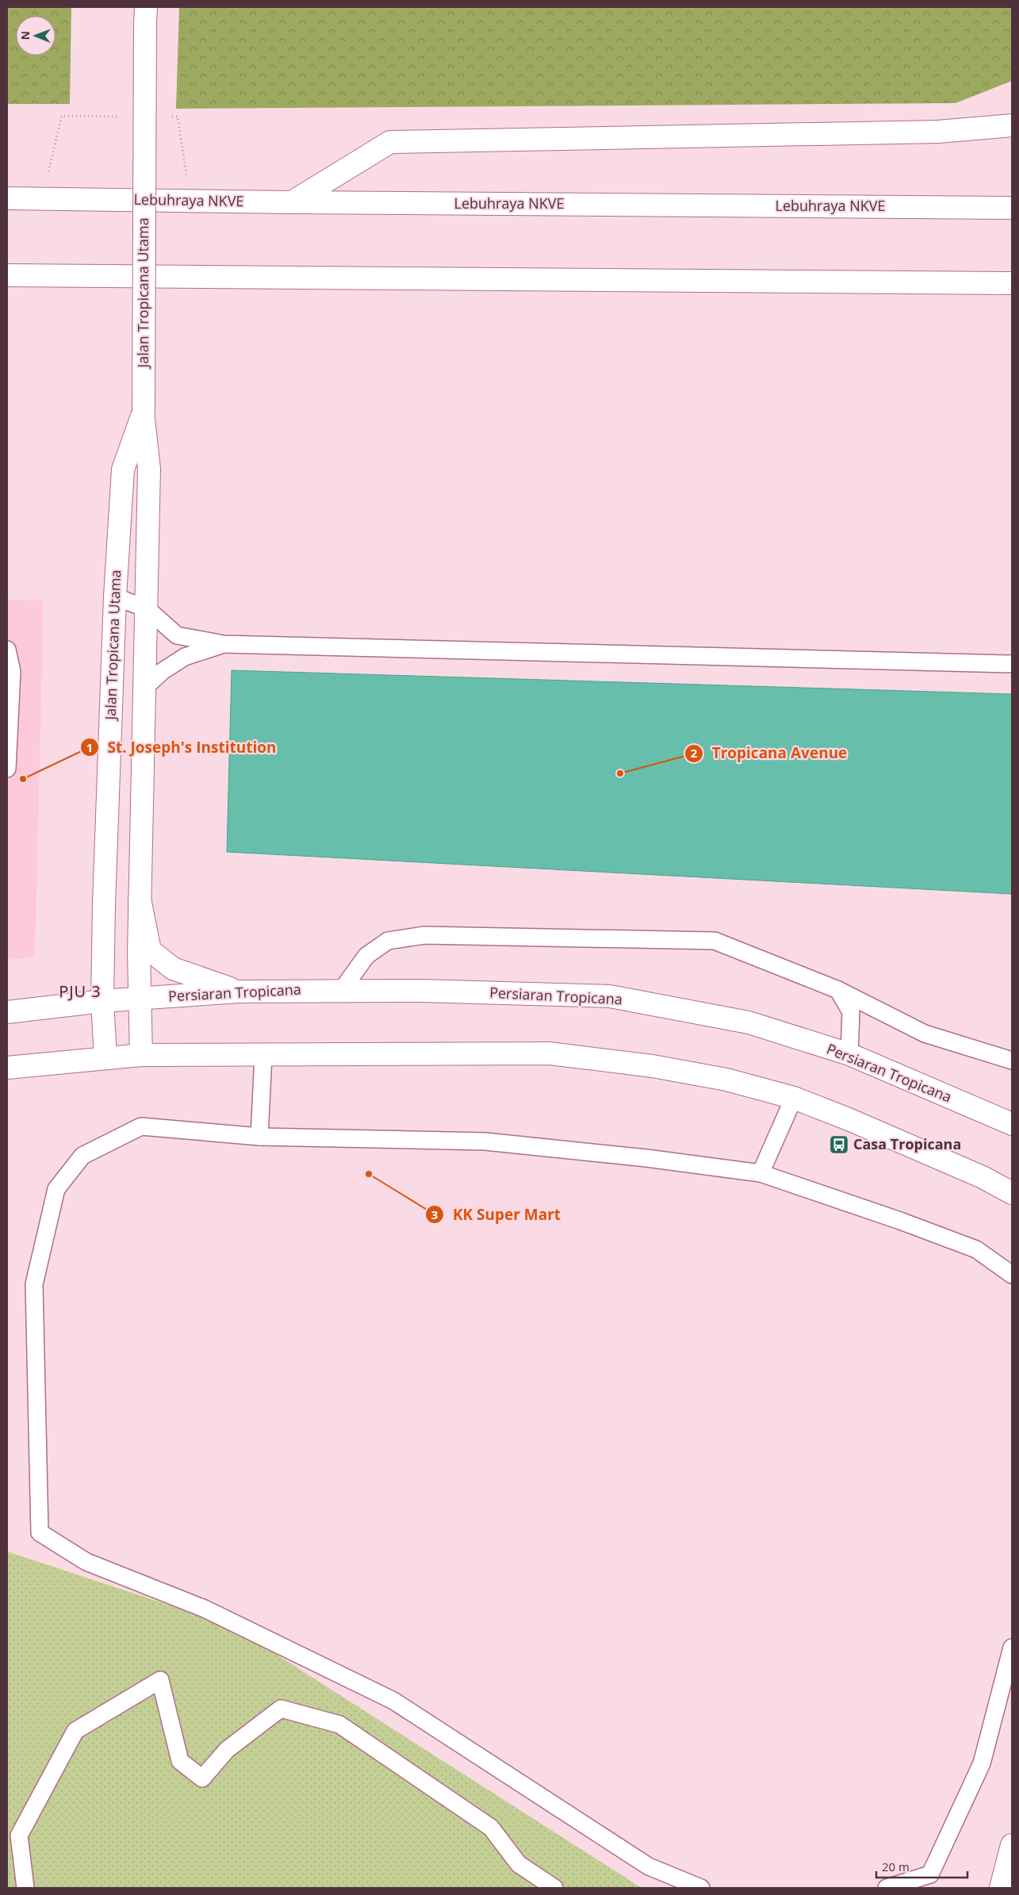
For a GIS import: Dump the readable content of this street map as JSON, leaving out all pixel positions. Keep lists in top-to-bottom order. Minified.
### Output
{"streets":{"main road":["Lebuhraya NKVE","Jalan Tropicana Utama","Persiaran Tropicana"]},"crossings":[["Jalan Tropicana Utama","Persiaran Tropicana"]],"districts":["PJU 3"],"places":{"other":["Tropicana Avenue","St. Joseph's Institution","KK Super Mart"],"bus stop":["Casa Tropicana"]},"scale_bar":"20 m","north":"left"}
